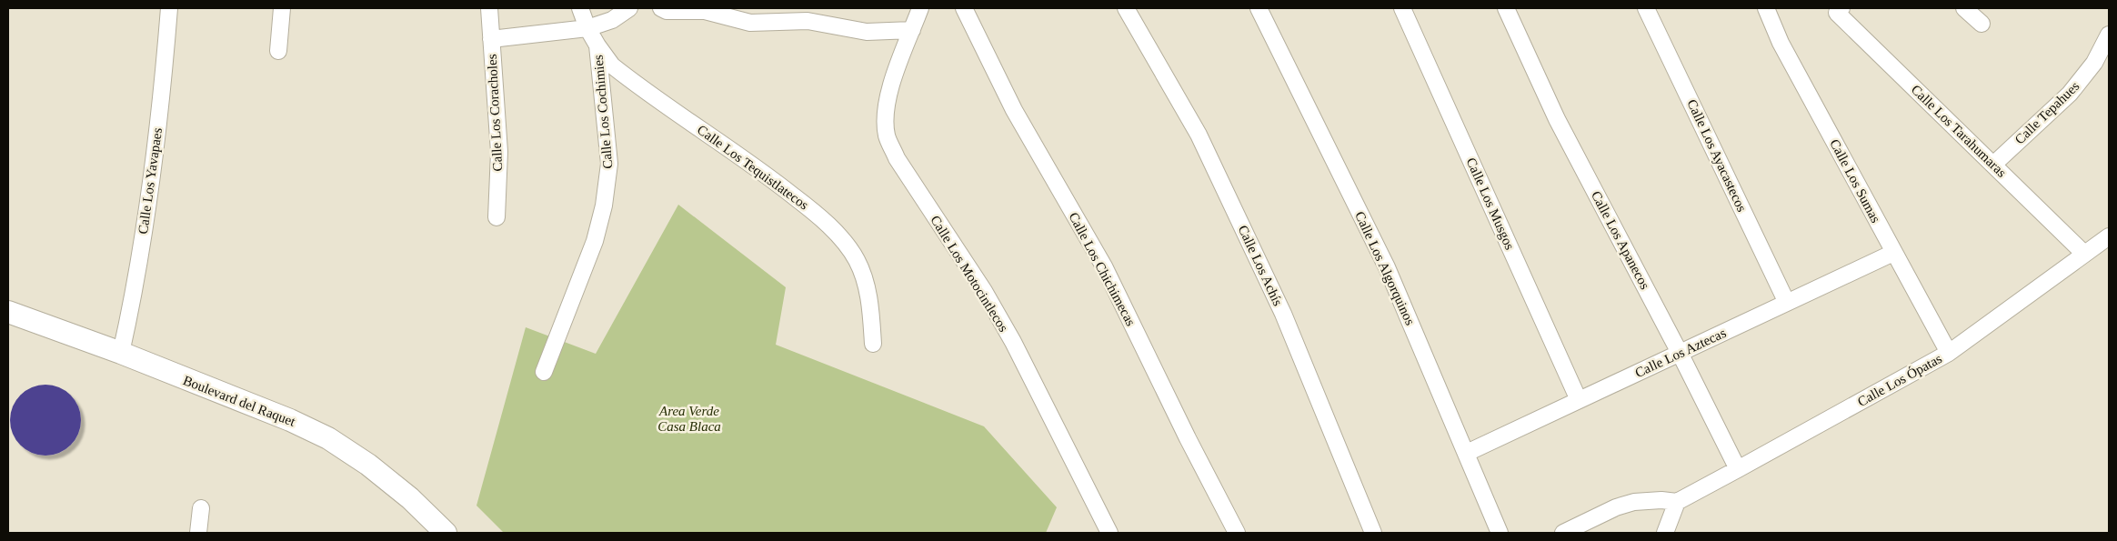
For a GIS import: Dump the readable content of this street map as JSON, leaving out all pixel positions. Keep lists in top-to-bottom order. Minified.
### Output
{"streets":{"street":["Calle Los Cochimies","Calle Los Coracholes","Calle Tepahues","Calle Los Tarahumaras","Calle Los Ayacastecos","Calle Los Tequistlatecos","Calle Los Yavapaes","Calle Los Sumas","Calle Los Musgos","Calle Los Apanecos","Calle Los Achís","Calle Los Algorquinos","Calle Los Chichimecas","Calle Los Motocintlecos","Calle Los Aztecas","Calle Los Ópatas","Boulevard del Raquet"]},"crossings":[["Calle Los Cochimies","Calle Los Tequistlatecos"],["Calle Tepahues","Calle Los Tarahumaras"],["Calle Los Tarahumaras","Calle Los Ópatas"],["Calle Los Ayacastecos","Calle Los Aztecas"],["Calle Los Yavapaes","Boulevard del Raquet"],["Calle Los Sumas","Calle Los Aztecas"],["Calle Los Sumas","Calle Los Ópatas"],["Calle Los Musgos","Calle Los Aztecas"],["Calle Los Apanecos","Calle Los Aztecas"],["Calle Los Apanecos","Calle Los Ópatas"],["Calle Los Algorquinos","Calle Los Aztecas"]],"parks":["Area Verde Casa Blaca"]}
